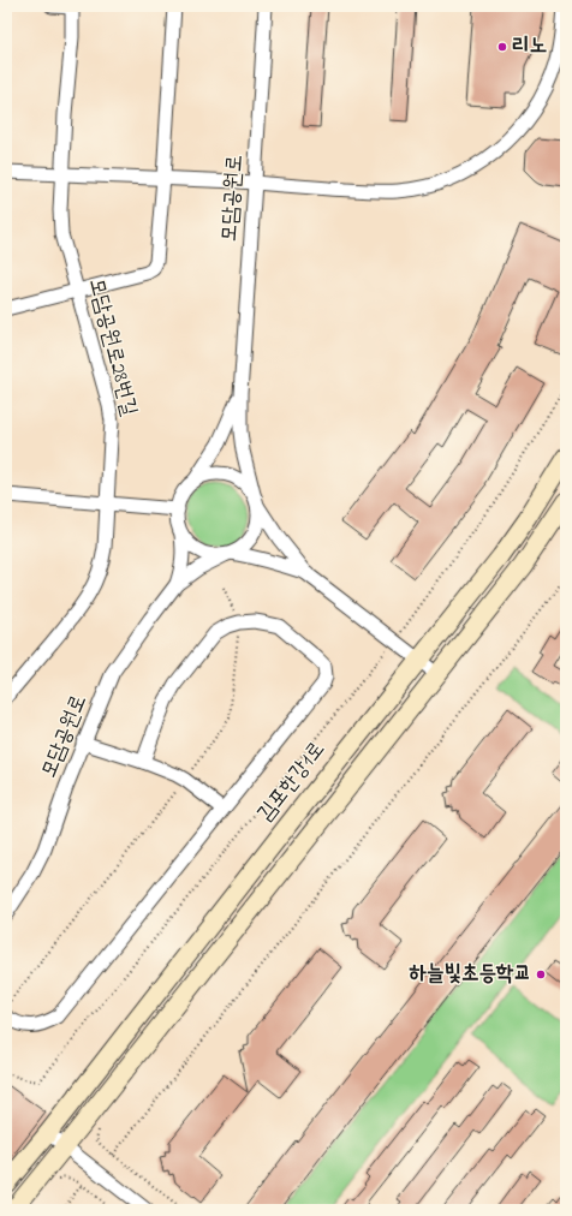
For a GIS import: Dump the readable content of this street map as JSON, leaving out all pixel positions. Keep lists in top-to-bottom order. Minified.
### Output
{"streets":{"street":["모담공원로","모담공원로28번길","김포한강1로"]},"places":["리노","하늘빛초등학교"]}
